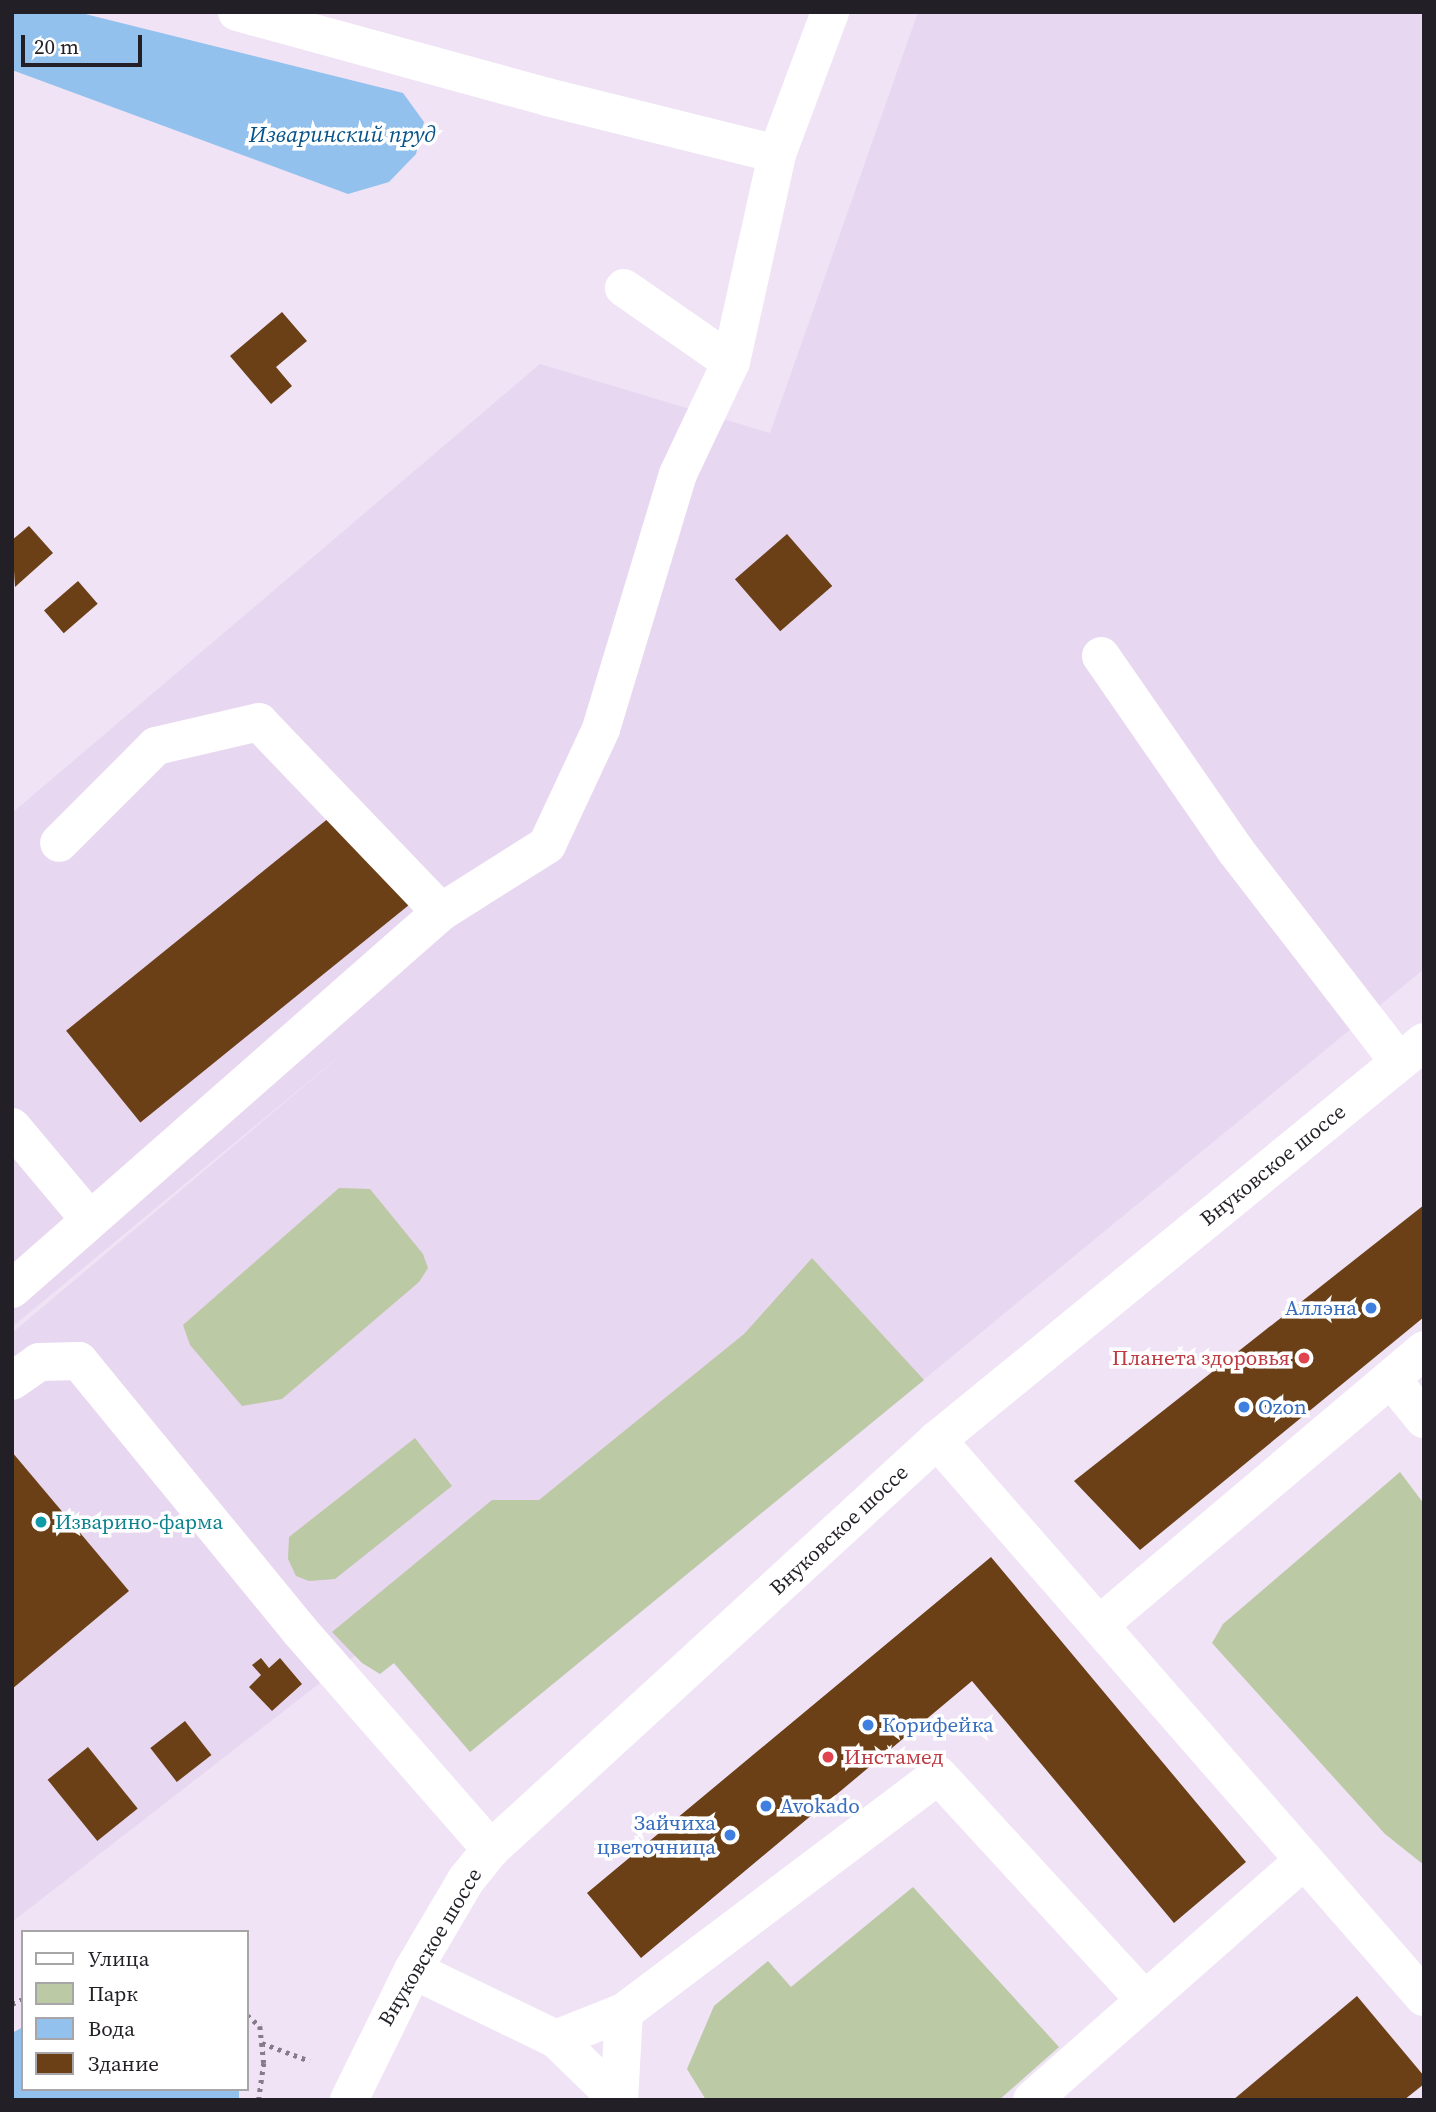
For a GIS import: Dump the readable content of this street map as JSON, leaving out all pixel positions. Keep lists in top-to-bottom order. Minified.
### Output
{"streets":{"street":["Внуковское шоссе"]},"water":["Изваринский пруд"],"places":["Аллэна","Планета здоровья","Ozon","Изварино-фарма","Корифейка","Инстамед","Avokado","Зайчиха цветочница"],"legend":["Улица","Парк","Вода","Здание"],"scale_bar":"20 m"}
